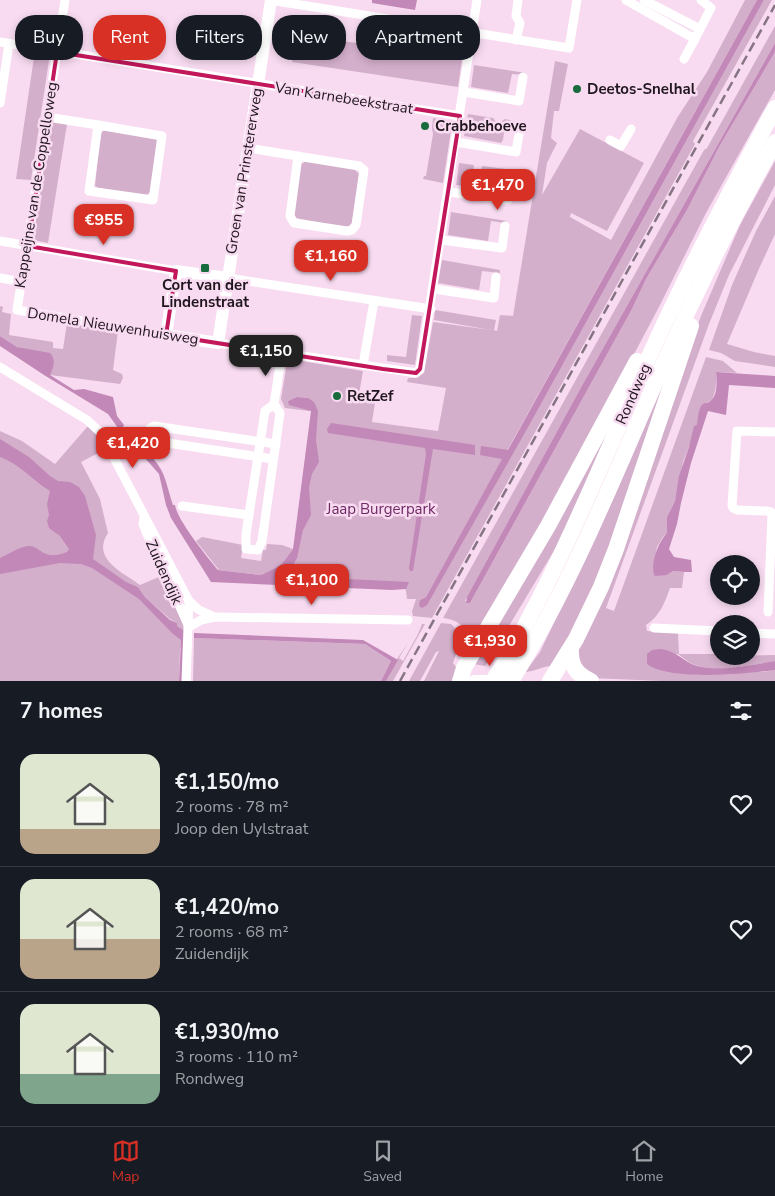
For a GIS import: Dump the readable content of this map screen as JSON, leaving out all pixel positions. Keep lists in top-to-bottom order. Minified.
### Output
{"streets":{"highway":["Rondweg"],"street":["Van Karnebeekstraat","Groen van Prinstererweg","Kappeijne van de Coppelloweg","Domela Nieuwenhuisweg","Zuidendijk"]},"crossings":[["Van Karnebeekstraat","Groen van Prinstererweg"],["Groen van Prinstererweg","Domela Nieuwenhuisweg"],["Kappeijne van de Coppelloweg","Domela Nieuwenhuisweg"]],"parks":["Jaap Burgerpark"],"places":{"other":["Deetos-Snelhal","Crabbehoeve","RetZef"],"transit":["Cort van der Lindenstraat"]},"page":{"chip":["Buy","Rent","Filters","New","Apartment"],"price":["€1,470","€955","€1,160","€1,150","€1,420","€1,100","€1,930"],"heading":"7 homes","list":[{"name":"€1,150/mo","note":"2 rooms · 78 m² · Joop den Uylstraat"},{"name":"€1,420/mo","note":"2 rooms · 68 m² · Zuidendijk"},{"name":"€1,930/mo","note":"3 rooms · 110 m² · Rondweg"}],"tabs":["Map","Saved","Home"]}}
